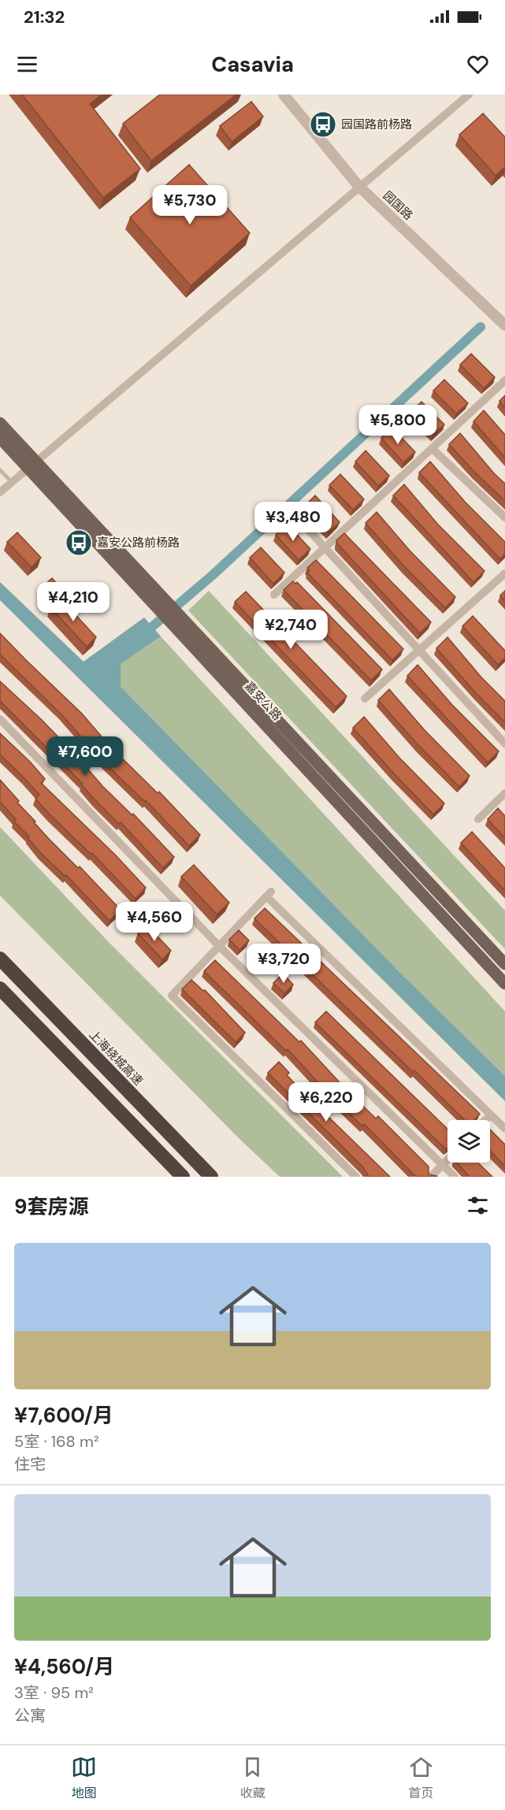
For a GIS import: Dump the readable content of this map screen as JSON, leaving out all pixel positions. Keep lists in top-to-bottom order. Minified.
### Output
{"streets":{"highway":["上海绕城高速"],"main road":["嘉安公路"],"street":["园国路"]},"places":{"bus stop":["园国路前杨路","嘉安公路前杨路"]},"page":{"status":"21:32","header":"Casavia","price":["¥5,730","¥5,800","¥3,480","¥4,210","¥2,740","¥7,600","¥4,560","¥3,720","¥6,220"],"heading":"9套房源","list":[{"name":"¥7,600/月","note":"5室 · 168 m² · 住宅"},{"name":"¥4,560/月","note":"3室 · 95 m² · 公寓"}],"tabs":["地图","收藏","首页"]}}
